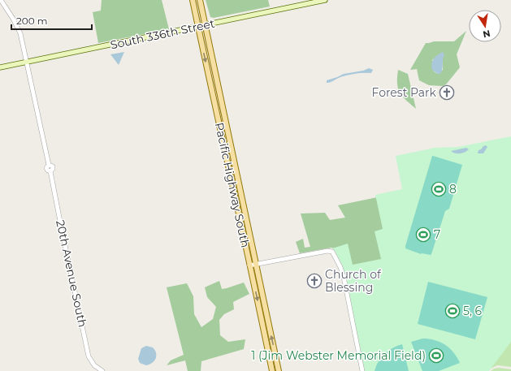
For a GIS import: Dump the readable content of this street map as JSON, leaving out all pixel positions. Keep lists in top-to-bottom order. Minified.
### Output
{"streets":{"main road":["South 336th Street","Pacific Highway South"],"street":["20th Avenue South"]},"crossings":[["South 336th Street","Pacific Highway South"],["South 336th Street","20th Avenue South"]],"places":{"church":["Forest Park","Church of Blessing"],"sports":["8","7","5, 6","1 (Jim Webster Memorial Field)"]},"scale_bar":"200 m","north":"bottom"}
